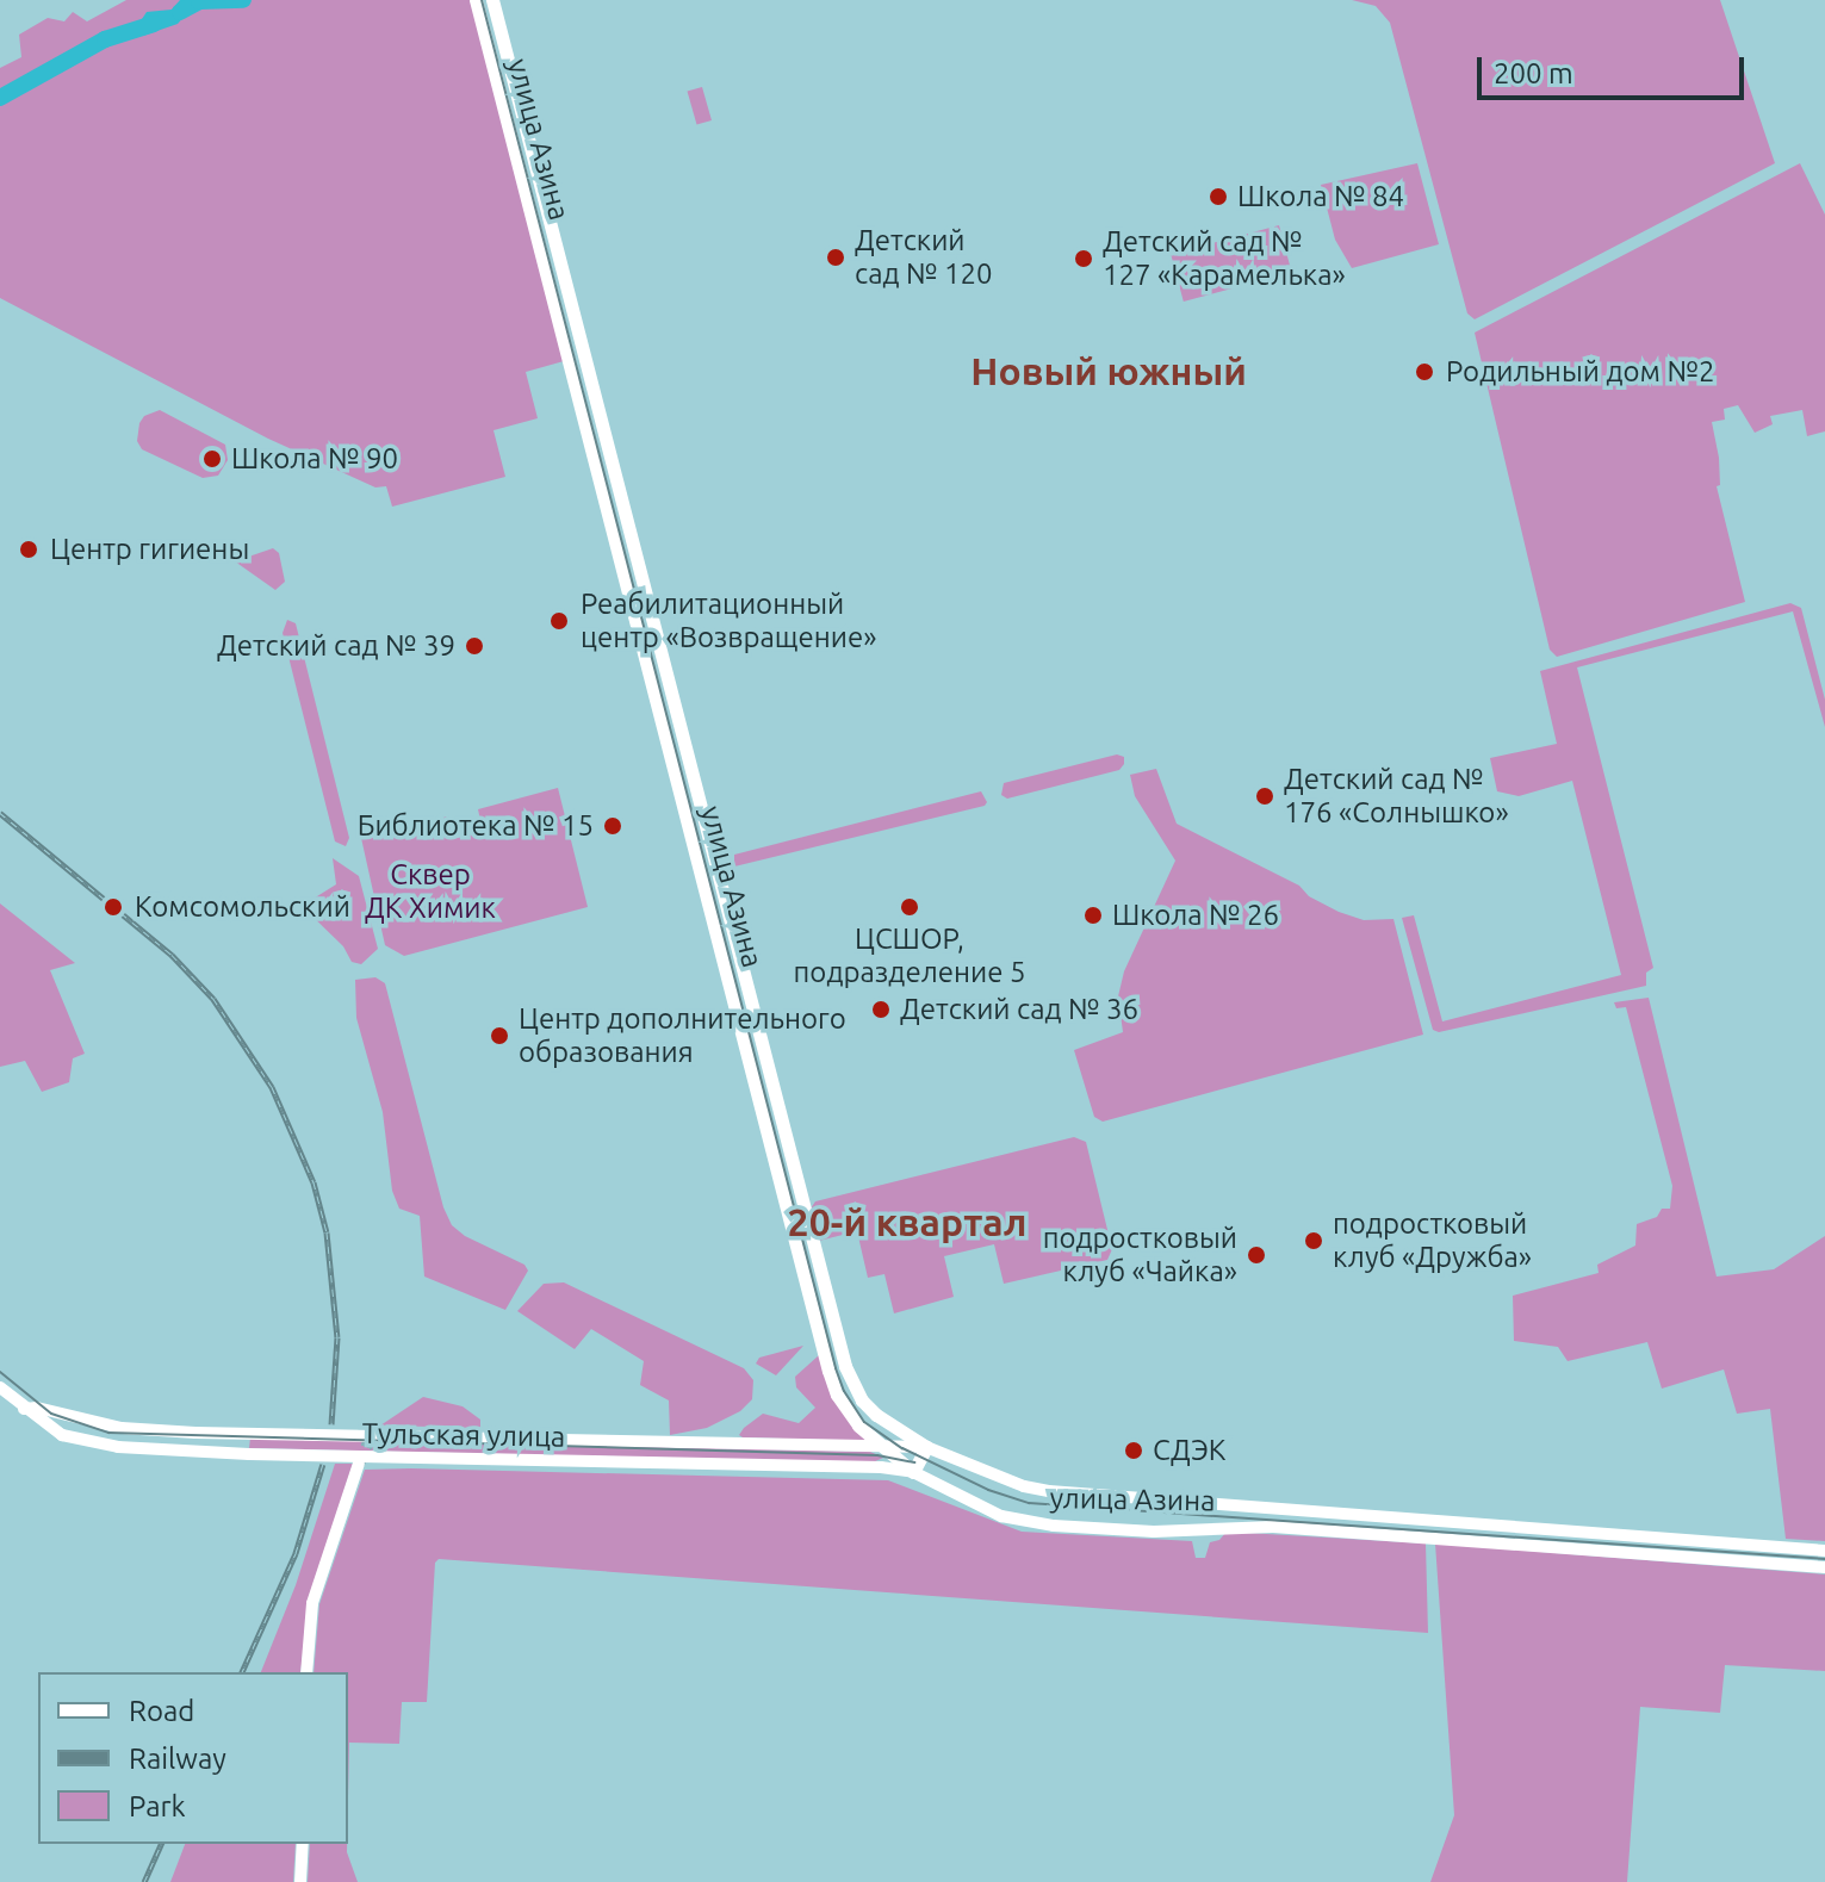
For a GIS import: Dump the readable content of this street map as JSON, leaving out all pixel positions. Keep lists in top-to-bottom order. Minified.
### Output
{"streets":{"main road":["улица Азина"],"street":["Тульская улица"]},"crossings":[["улица Азина","Тульская улица"]],"districts":["Новый южный","20-й квартал"],"parks":["Сквер ДК Химик"],"places":["Школа № 84","Детский сад № 120","Детский сад № 127 «Карамелька»","Родильный дом №2","Школа № 90","Центр гигиены","Реабилитационный центр «Возвращение»","Детский сад № 39","Детский сад № 176 «Солнышко»","Библиотека № 15","Комсомольский","ЦСШОР, подразделение 5","Школа № 26","Детский сад № 36","Центр дополнительного образования","подростковый клуб «Дружба»","подростковый клуб «Чайка»","СДЭК"],"legend":["Road","Railway","Park"],"scale_bar":"200 m"}
